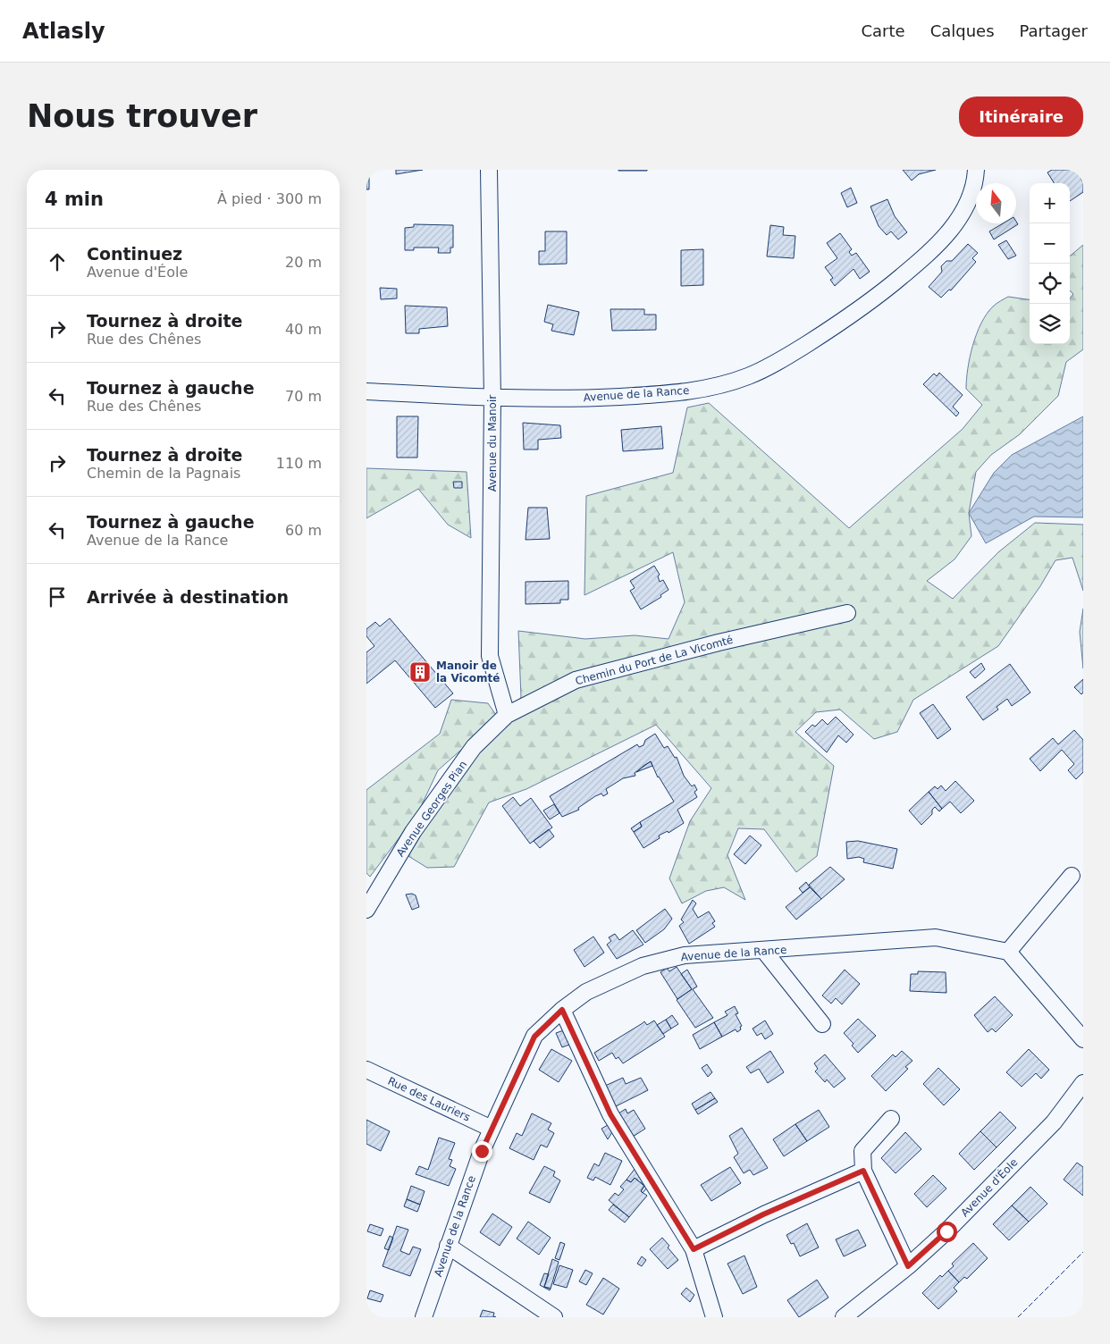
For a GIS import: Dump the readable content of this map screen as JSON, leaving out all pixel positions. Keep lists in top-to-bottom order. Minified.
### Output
{"streets":{"street":["Avenue de la Rance","Avenue du Manoir","Chemin du Port de La Vicomté","Avenue Georges Pian","Rue des Lauriers","Avenue d'Éole"]},"crossings":[["Avenue de la Rance","Avenue du Manoir"],["Avenue de la Rance","Rue des Lauriers"],["Avenue du Manoir","Chemin du Port de La Vicomté"],["Avenue du Manoir","Avenue Georges Pian"],["Chemin du Port de La Vicomté","Avenue Georges Pian"]],"places":{"building":["Manoir de la Vicomté"]},"north":"top","page":{"header":"Atlasly","nav":["Carte","Calques","Partager"],"buttons":"Itinéraire","title":"Nous trouver","heading":["4 min","À pied · 300 m"],"map_buttons":["+","−"],"list":[["Continuez","Avenue d'Éole","20 m"],["Tournez à droite","Rue des Chênes","40 m"],["Tournez à gauche","Rue des Chênes","70 m"],["Tournez à droite","Chemin de la Pagnais","110 m"],["Tournez à gauche","Avenue de la Rance","60 m"],"Arrivée à destination"]}}
